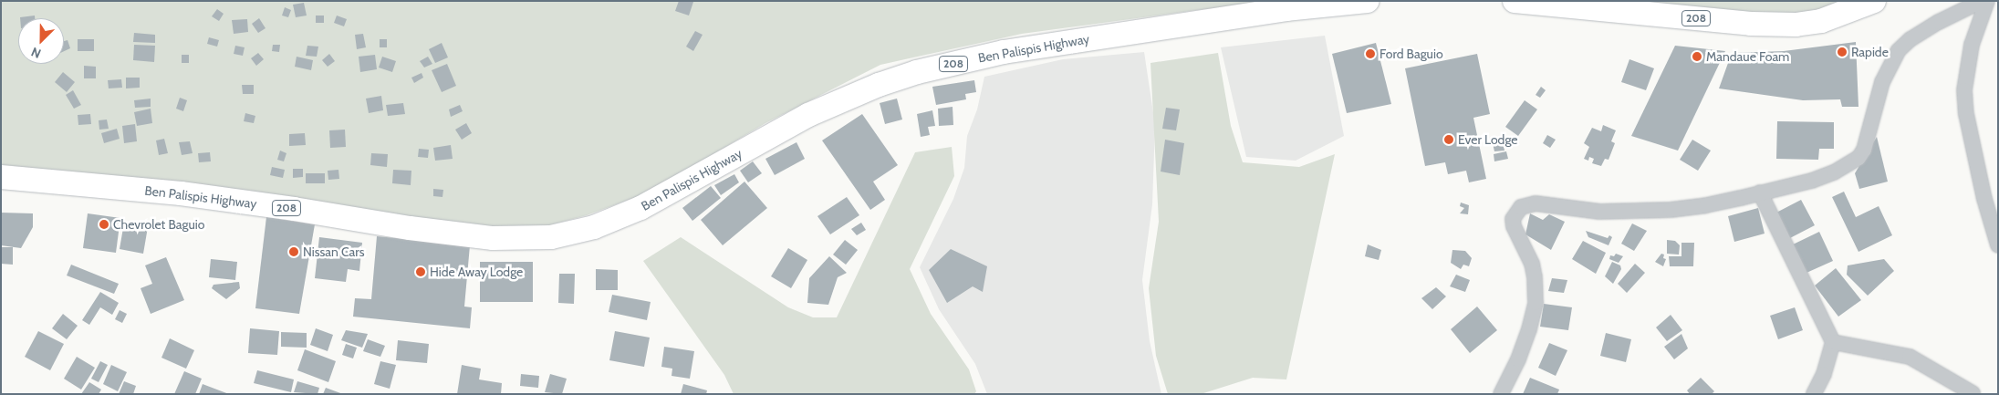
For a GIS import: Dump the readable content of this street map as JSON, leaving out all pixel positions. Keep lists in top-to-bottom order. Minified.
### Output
{"streets":{"main road":["208","Ben Palispis Highway"]},"places":["Rapide","Ford Baguio","Mandaue Foam","Ever Lodge","Chevrolet Baguio","Nissan Cars","Hide Away Lodge"],"north":"bottom left"}
